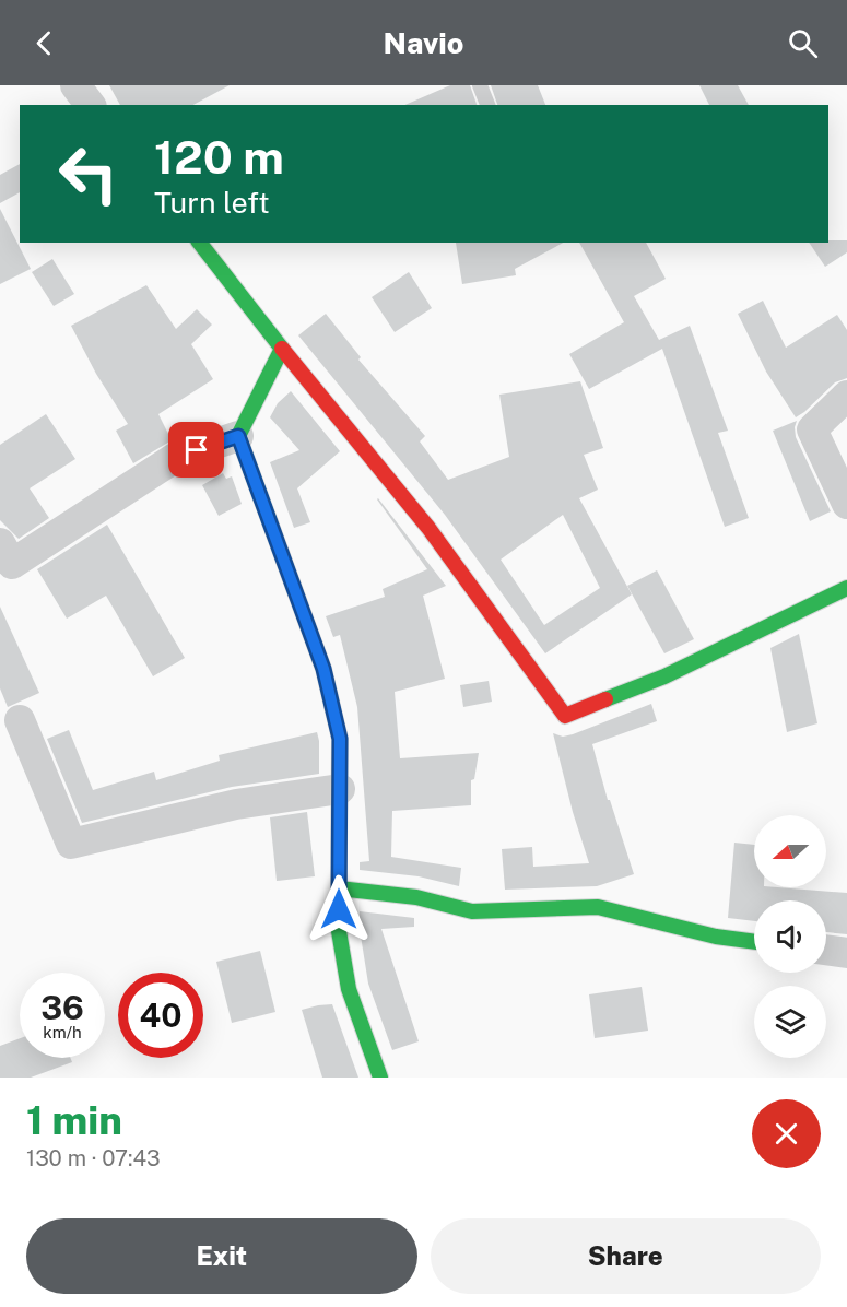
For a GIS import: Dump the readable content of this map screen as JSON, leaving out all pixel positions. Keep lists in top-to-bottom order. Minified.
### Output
{"north":"left","page":{"header":"Navio","turn":["120 m","Turn left"],"speed":"36 km/h","limit":"40","heading":["1 min","130 m · 07:43"],"buttons":["Exit","Share"]}}
